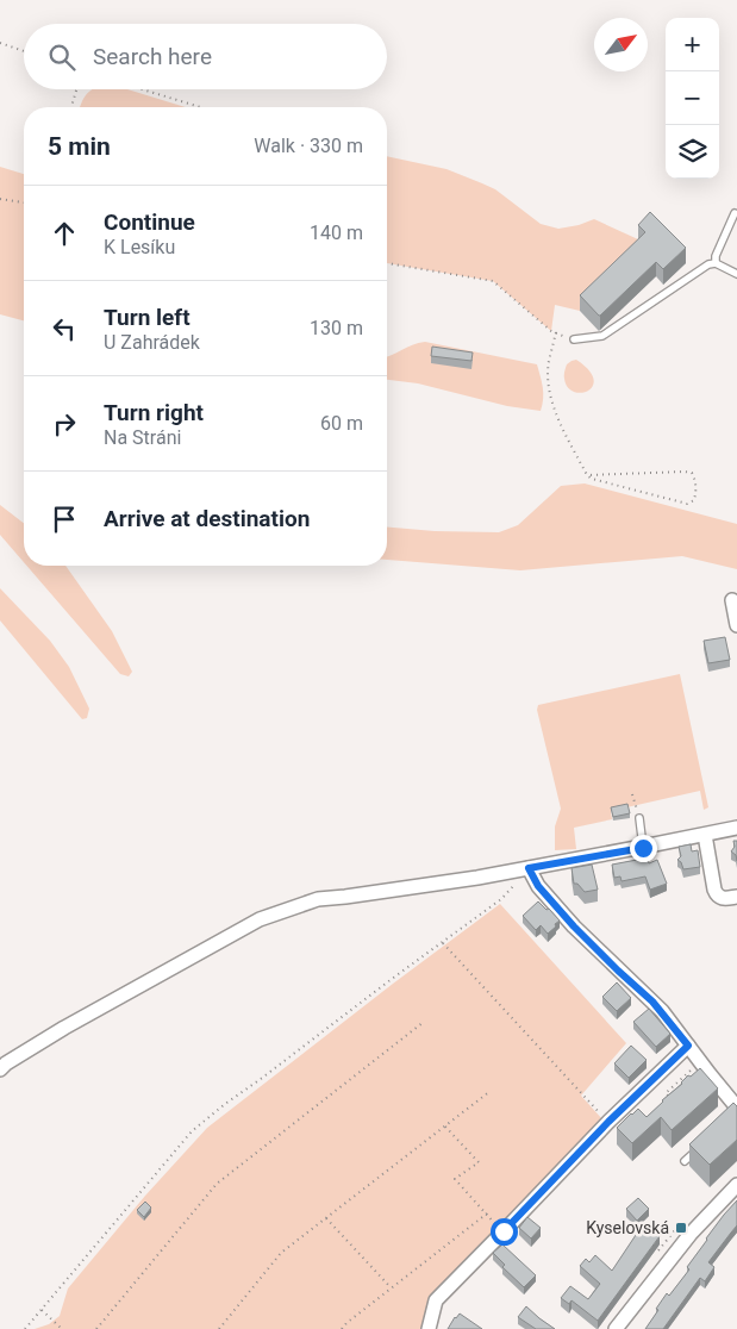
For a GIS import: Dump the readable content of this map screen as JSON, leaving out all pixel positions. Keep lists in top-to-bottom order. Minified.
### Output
{"places":{"transit":["Kyselovská"]},"north":"top right","page":{"map_buttons":["+","−"],"search":"Search here","heading":["5 min","Walk · 330 m"],"list":[["Continue","K Lesíku","140 m"],["Turn left","U Zahrádek","130 m"],["Turn right","Na Stráni","60 m"],"Arrive at destination"]}}
